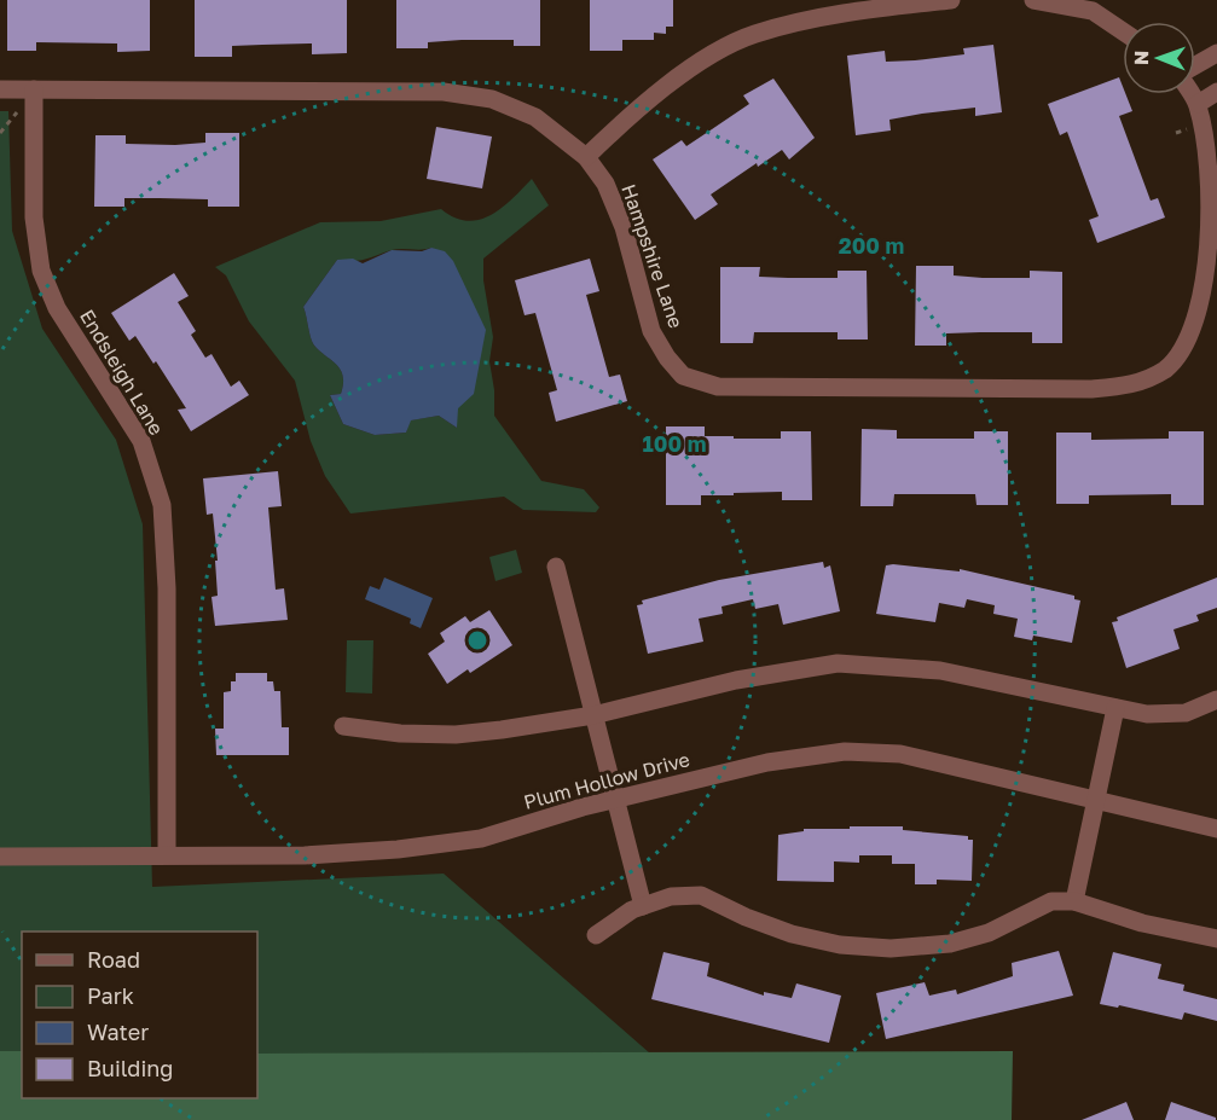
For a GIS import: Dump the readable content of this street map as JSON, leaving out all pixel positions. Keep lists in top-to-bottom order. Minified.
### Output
{"streets":{"street":["Hampshire Lane","Endsleigh Lane","Plum Hollow Drive"]},"crossings":[["Hampshire Lane","Endsleigh Lane"],["Endsleigh Lane","Plum Hollow Drive"]],"legend":["Road","Park","Water","Building"],"north":"left","rings":["200 m","100 m"]}
